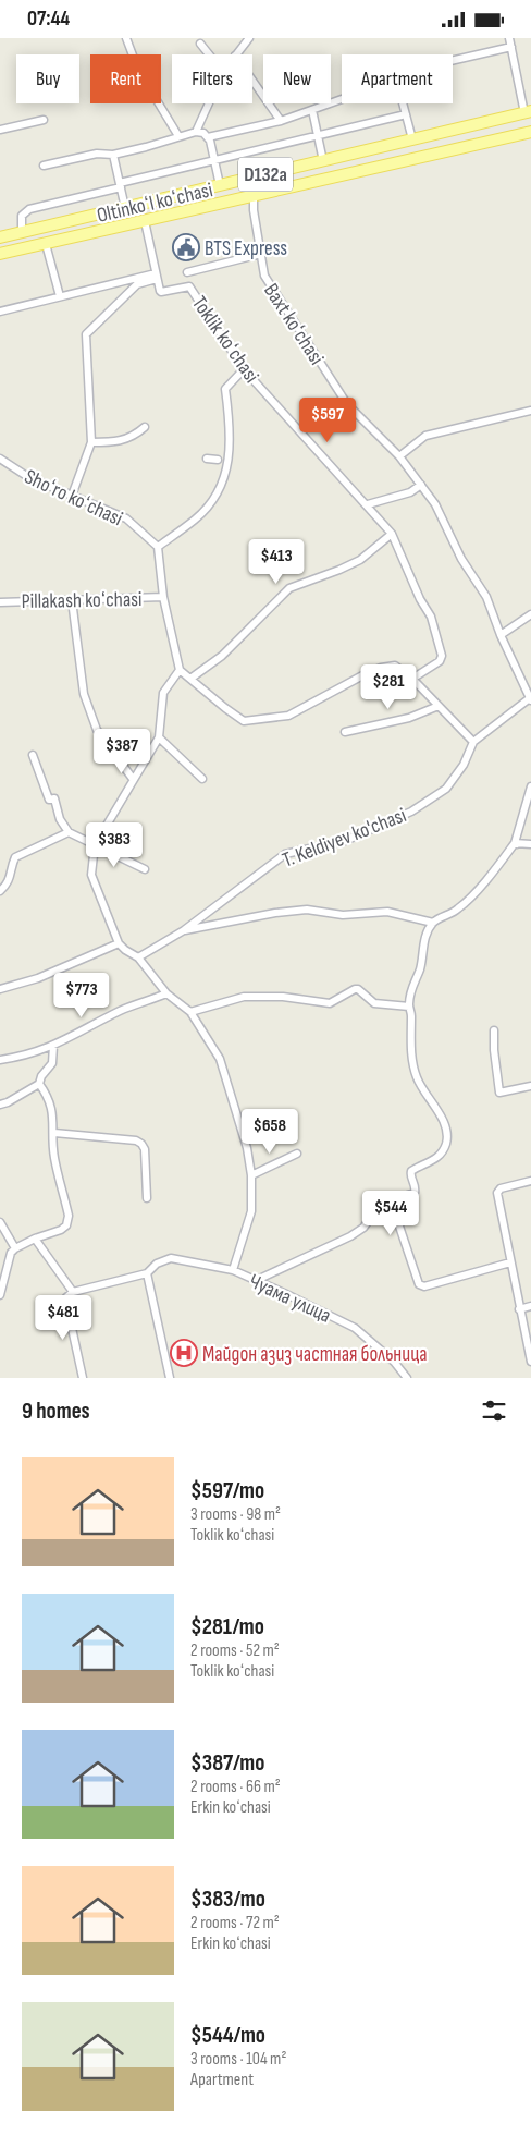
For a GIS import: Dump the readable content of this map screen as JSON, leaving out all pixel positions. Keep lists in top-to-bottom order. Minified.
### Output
{"streets":{"main road":["D132a","Oltinkoʻl koʻchasi"],"street":["Baxt koʻchasi","Toklik koʻchasi","Shoʻro koʻchasi","Pillakash koʻchasi","T. Keldiyev ko'chasi","Чуама улица"]},"crossings":[["Oltinkoʻl koʻchasi","Baxt koʻchasi"],["Baxt koʻchasi","T. Keldiyev ko'chasi"],["T. Keldiyev ko'chasi","Чуама улица"]],"places":{"public building":["BTS Express"],"hospital":["Майдон азиз частная больница"]},"page":{"status":"07:44","chip":["Buy","Rent","Filters","New","Apartment"],"price":["$597","$413","$281","$387","$383","$773","$658","$544","$481"],"heading":"9 homes","list":[{"name":"$597/mo","note":"3 rooms · 98 m² · Toklik koʻchasi"},{"name":"$281/mo","note":"2 rooms · 52 m² · Toklik koʻchasi"},{"name":"$387/mo","note":"2 rooms · 66 m² · Erkin koʻchasi"},{"name":"$383/mo","note":"2 rooms · 72 m² · Erkin koʻchasi"},{"name":"$544/mo","note":"3 rooms · 104 m² · Apartment"}]}}
